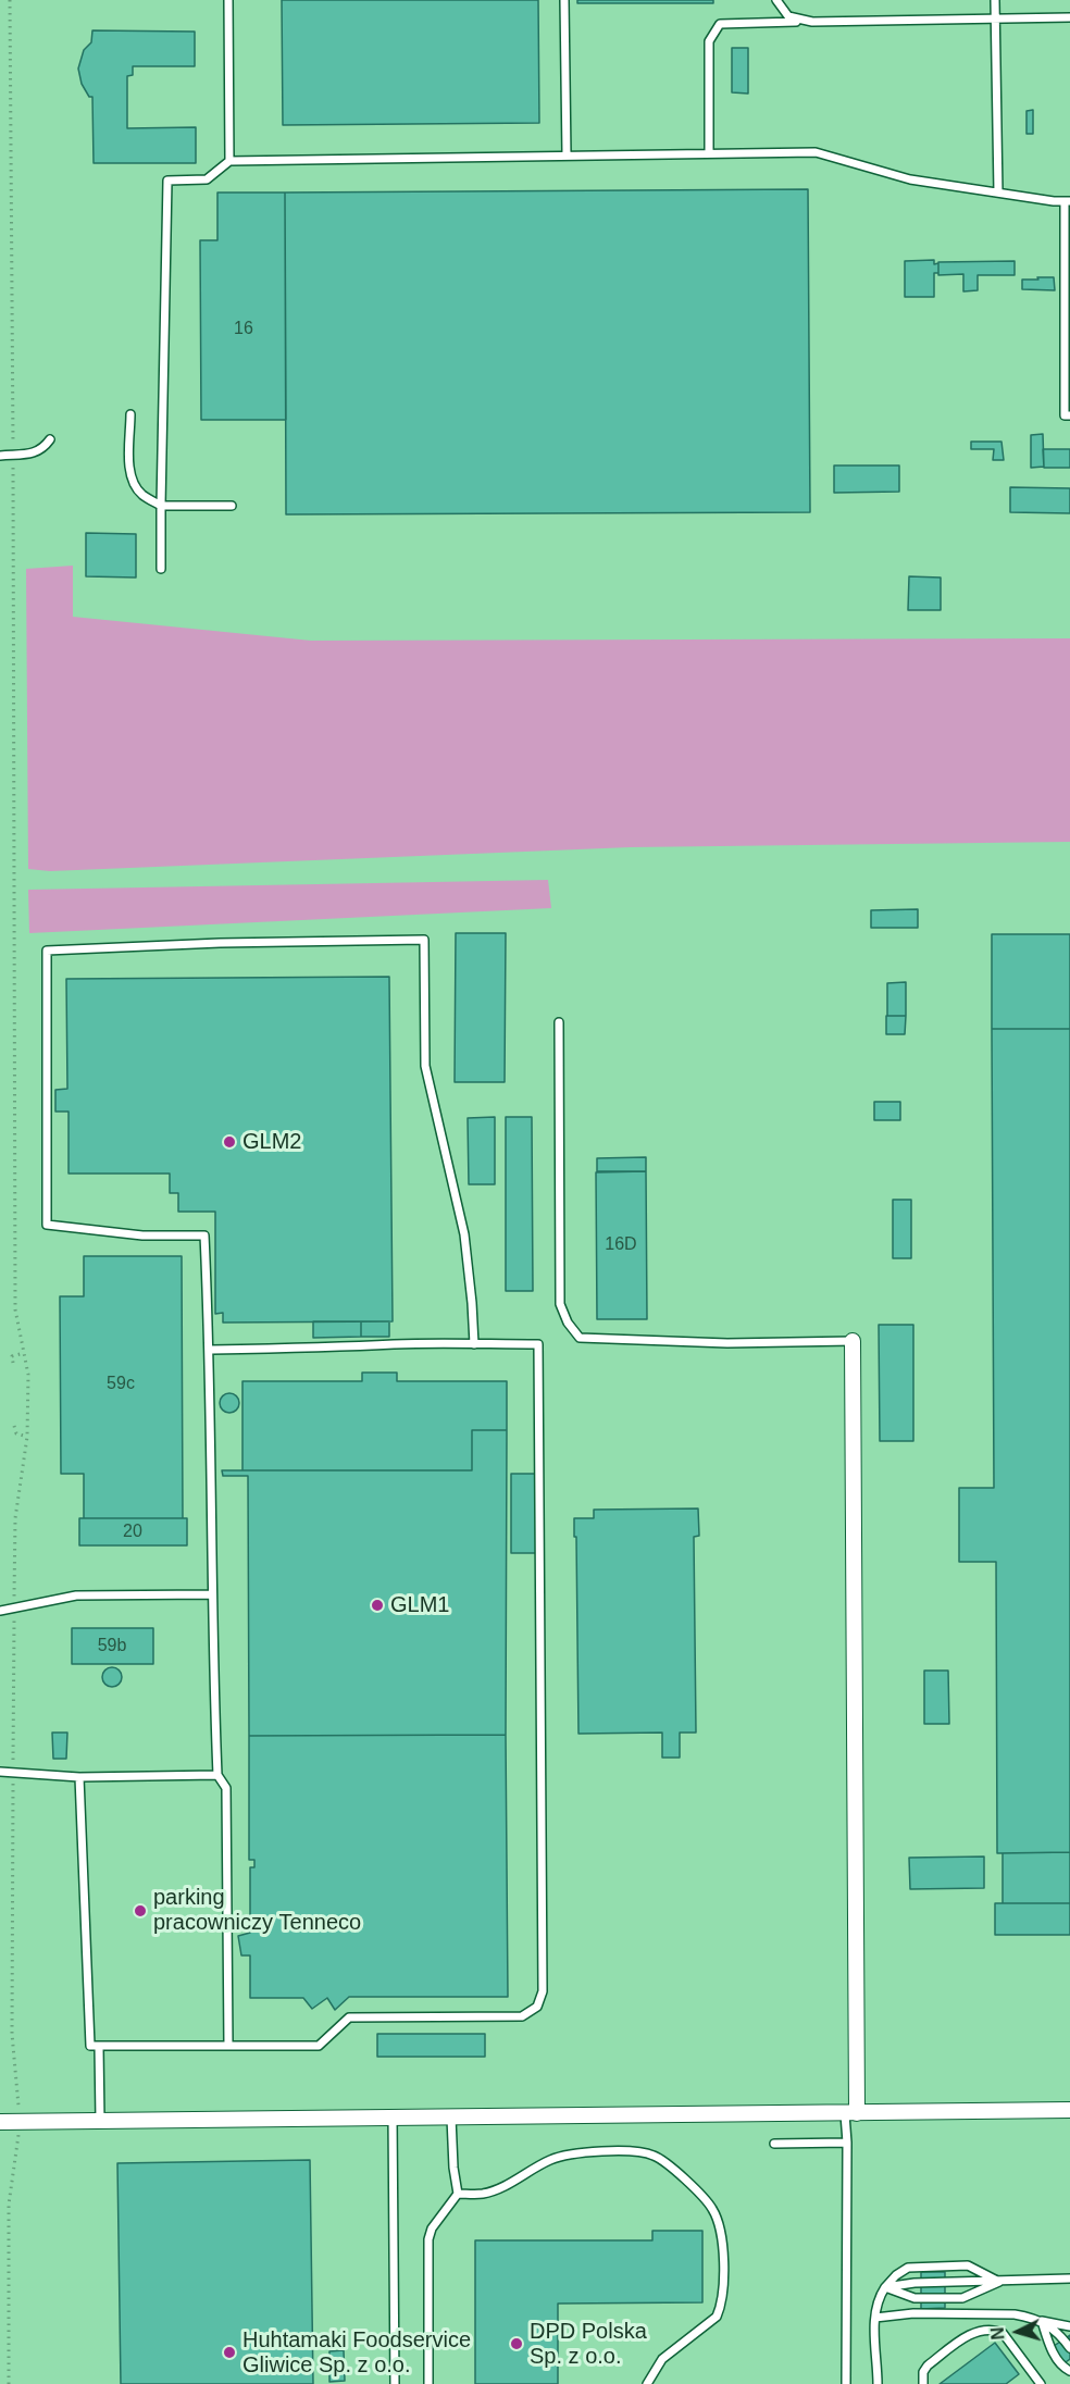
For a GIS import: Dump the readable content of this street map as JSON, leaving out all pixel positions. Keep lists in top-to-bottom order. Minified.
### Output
{"places":["GLM2","GLM1","parking pracowniczy Tenneco","DPD Polska Sp. z o.o.","Huhtamaki Foodservice Gliwice Sp. z o.o."],"house_numbers":["16","16D","59c","20","59b"],"north":"left"}
